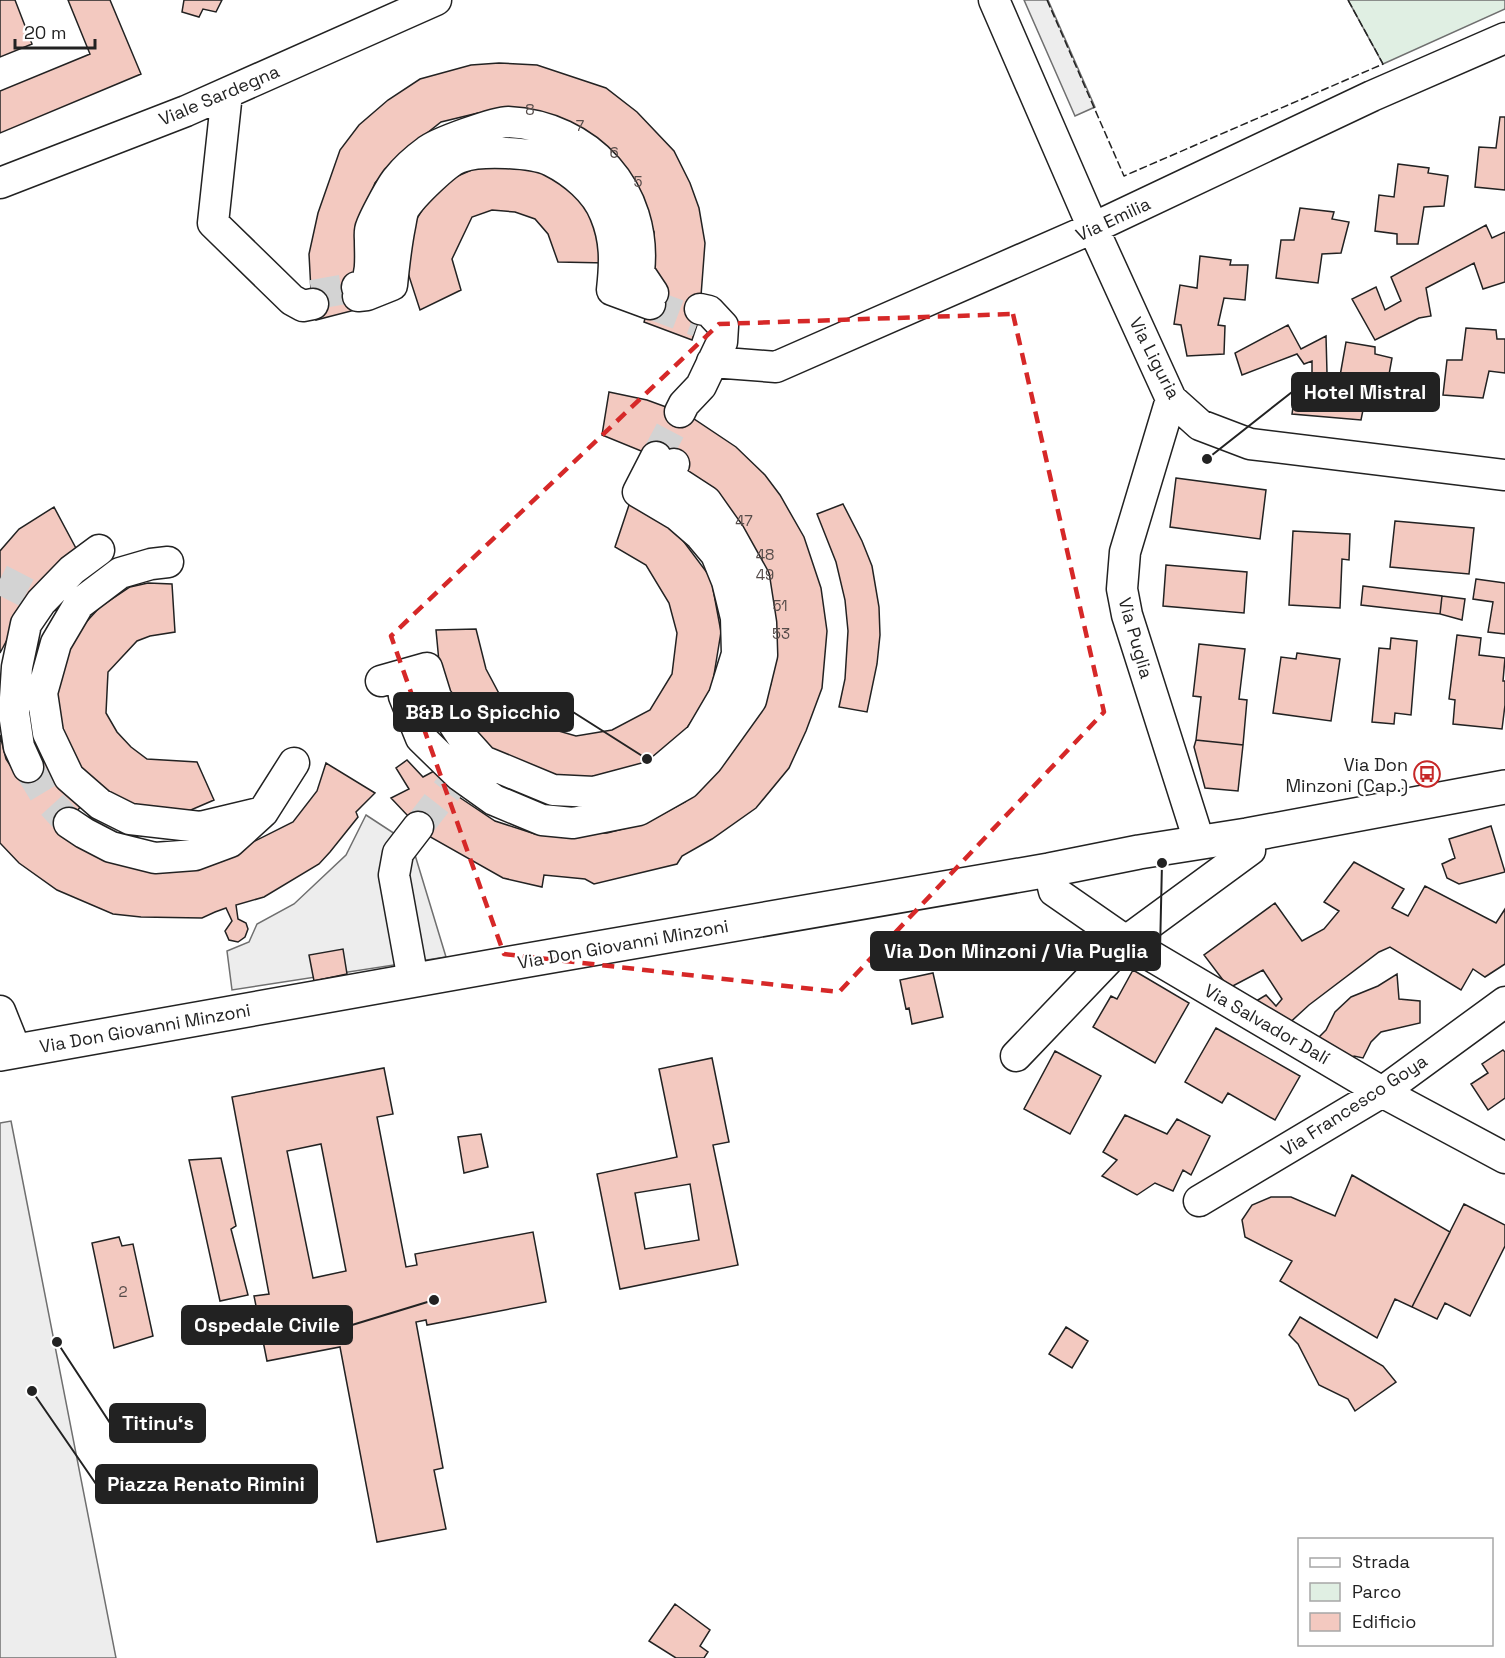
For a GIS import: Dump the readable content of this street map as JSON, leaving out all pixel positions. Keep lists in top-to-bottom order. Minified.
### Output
{"streets":{"main road":["Via Don Giovanni Minzoni"],"street":["Viale Sardegna","Via Emilia","Via Liguria","Via Puglia","Via Salvador Dalí","Via Francesco Goya"]},"crossings":[["Via Emilia","Via Liguria"],["Via Liguria","Via Puglia"],["Via Puglia","Via Don Giovanni Minzoni"],["Via Don Giovanni Minzoni","Via Salvador Dalí"],["Via Salvador Dalí","Via Francesco Goya"]],"places":{"other":["Hotel Mistral","B&B Lo Spicchio","Via Don Minzoni / Via Puglia","Ospedale Civile","Titinu‘s","Piazza Renato Rimini"],"bus stop":["Via Don Minzoni (Cap.)"]},"house_numbers":["8","7","6","5","47","48","49","51","53","2"],"legend":["Strada","Parco","Edificio"],"scale_bar":"20 m"}
